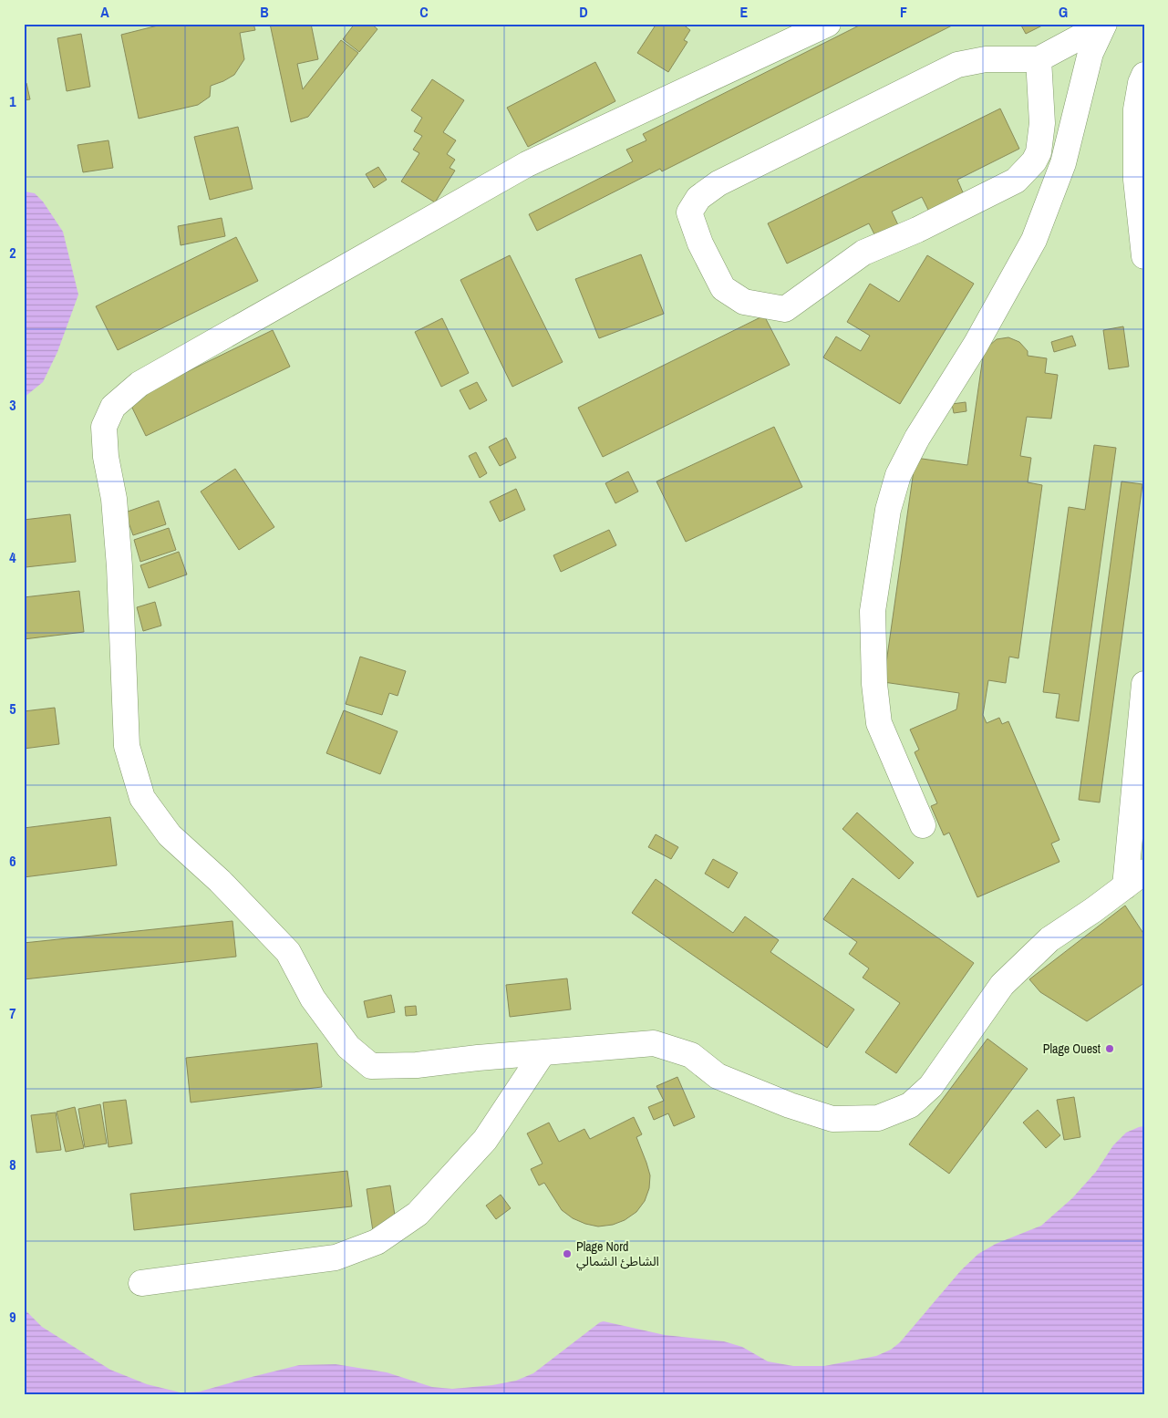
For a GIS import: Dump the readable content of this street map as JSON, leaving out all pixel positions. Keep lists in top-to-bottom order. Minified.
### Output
{"places":["Plage Ouest","Plage Nord الشاطئ الشمالي"],"grid":{"columns":["A","B","C","D","E","F","G"],"rows":["1","2","3","4","5","6","7","8","9"]}}
